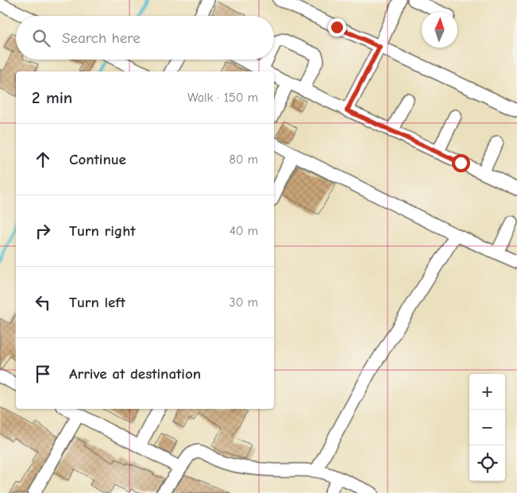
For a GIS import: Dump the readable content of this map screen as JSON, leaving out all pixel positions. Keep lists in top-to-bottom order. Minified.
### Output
{"north":"top","page":{"search":"Search here","heading":["2 min","Walk · 150 m"],"list":[["Continue","80 m"],["Turn right","40 m"],["Turn left","30 m"],"Arrive at destination"],"map_buttons":["+","−"]}}
